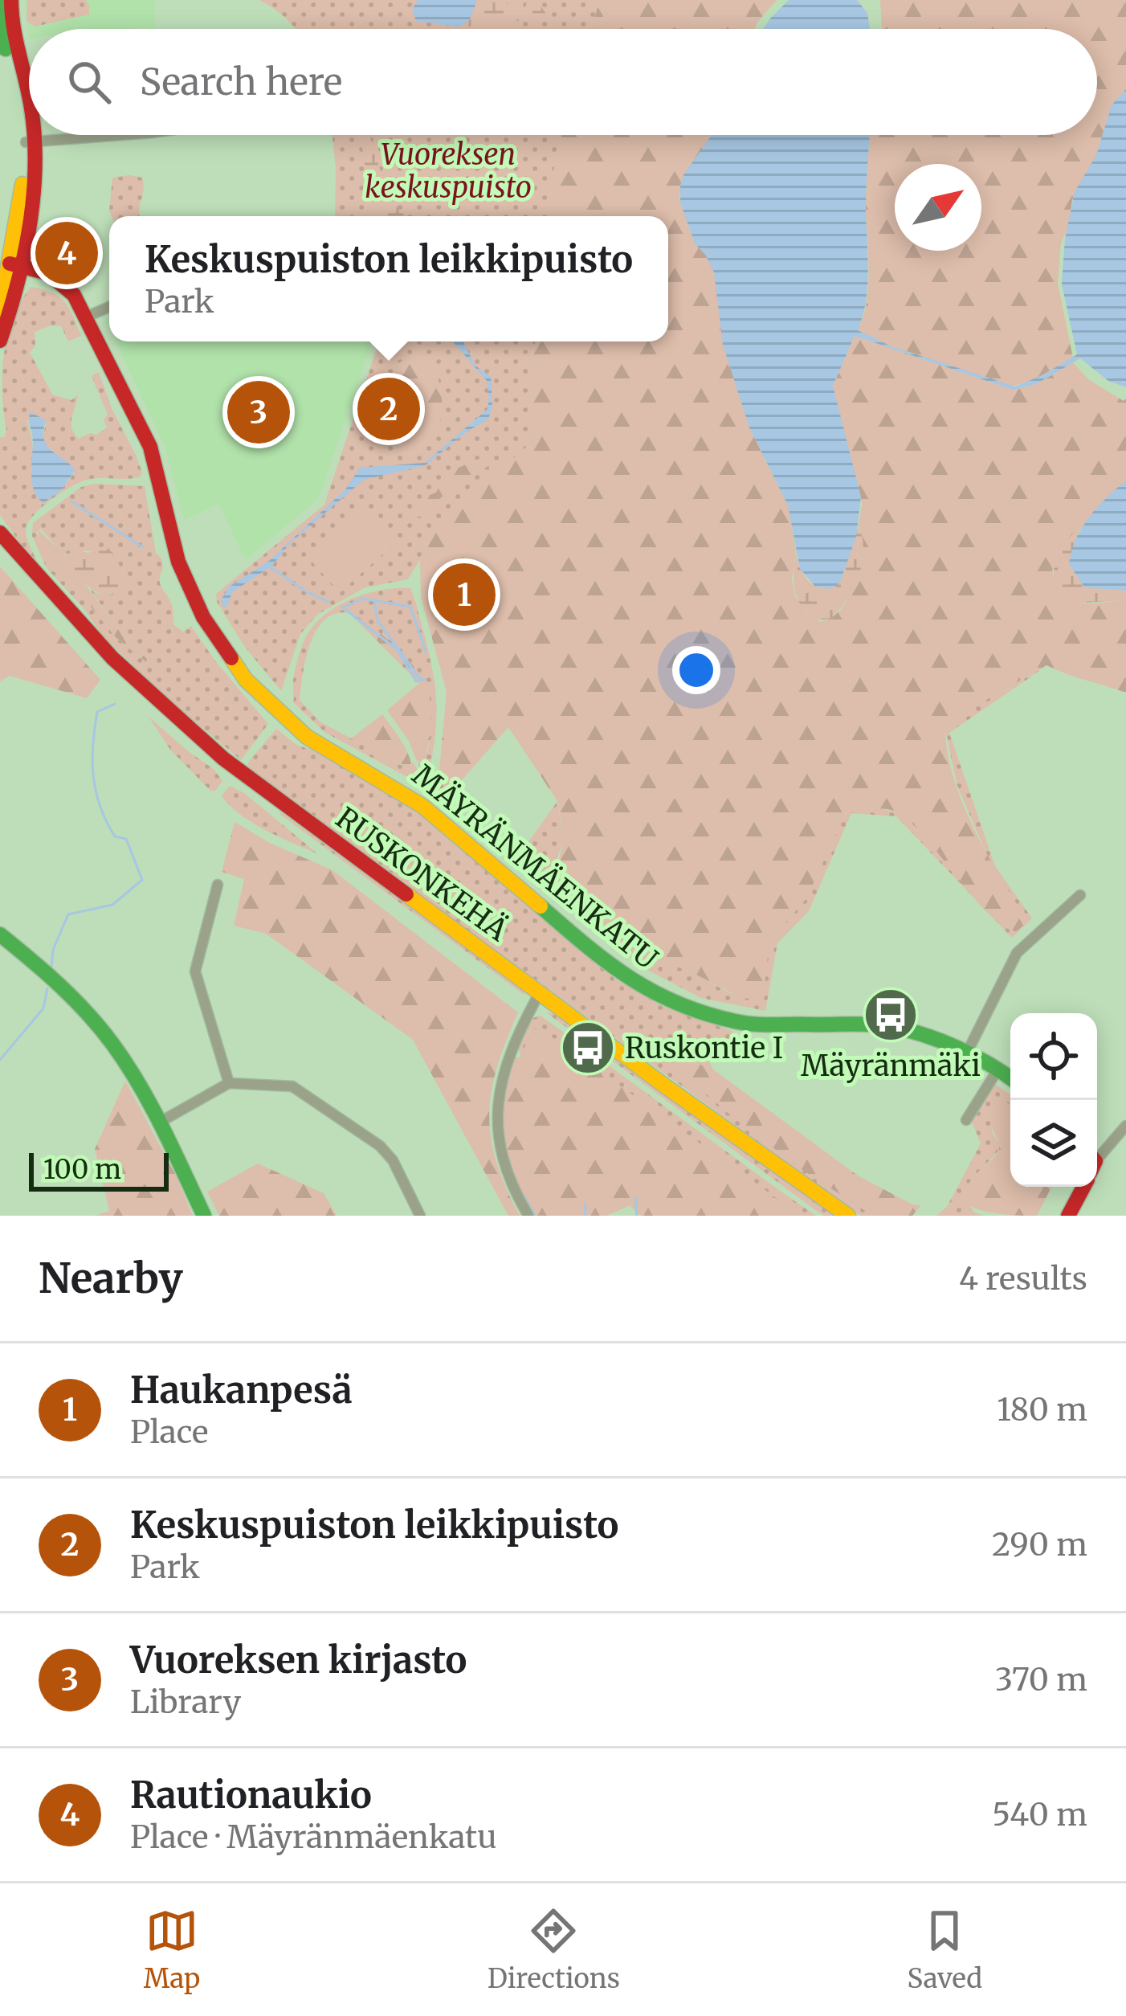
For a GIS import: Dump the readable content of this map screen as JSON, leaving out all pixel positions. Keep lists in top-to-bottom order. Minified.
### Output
{"streets":{"street":["MÄYRÄNMÄENKATU","RUSKONKEHÄ"]},"parks":["Vuoreksen keskuspuisto"],"places":{"bus stop":["Mäyränmäki","Ruskontie I"]},"scale_bar":"100 m","north":"top right","page":{"search":"Search here","popup":["Keskuspuiston leikkipuisto","Park"],"pins":["4","2","3","1"],"scale":"100 m","heading":["Nearby","4 results"],"list":[{"mark":"1","name":"Haukanpesä","note":"Place","value":"180 m"},{"mark":"2","name":"Keskuspuiston leikkipuisto","note":"Park","value":"290 m"},{"mark":"3","name":"Vuoreksen kirjasto","note":"Library","value":"370 m"},{"mark":"4","name":"Rautionaukio","note":"Place · Mäyränmäenkatu","value":"540 m"}],"nav":["Map","Directions","Saved"]}}
